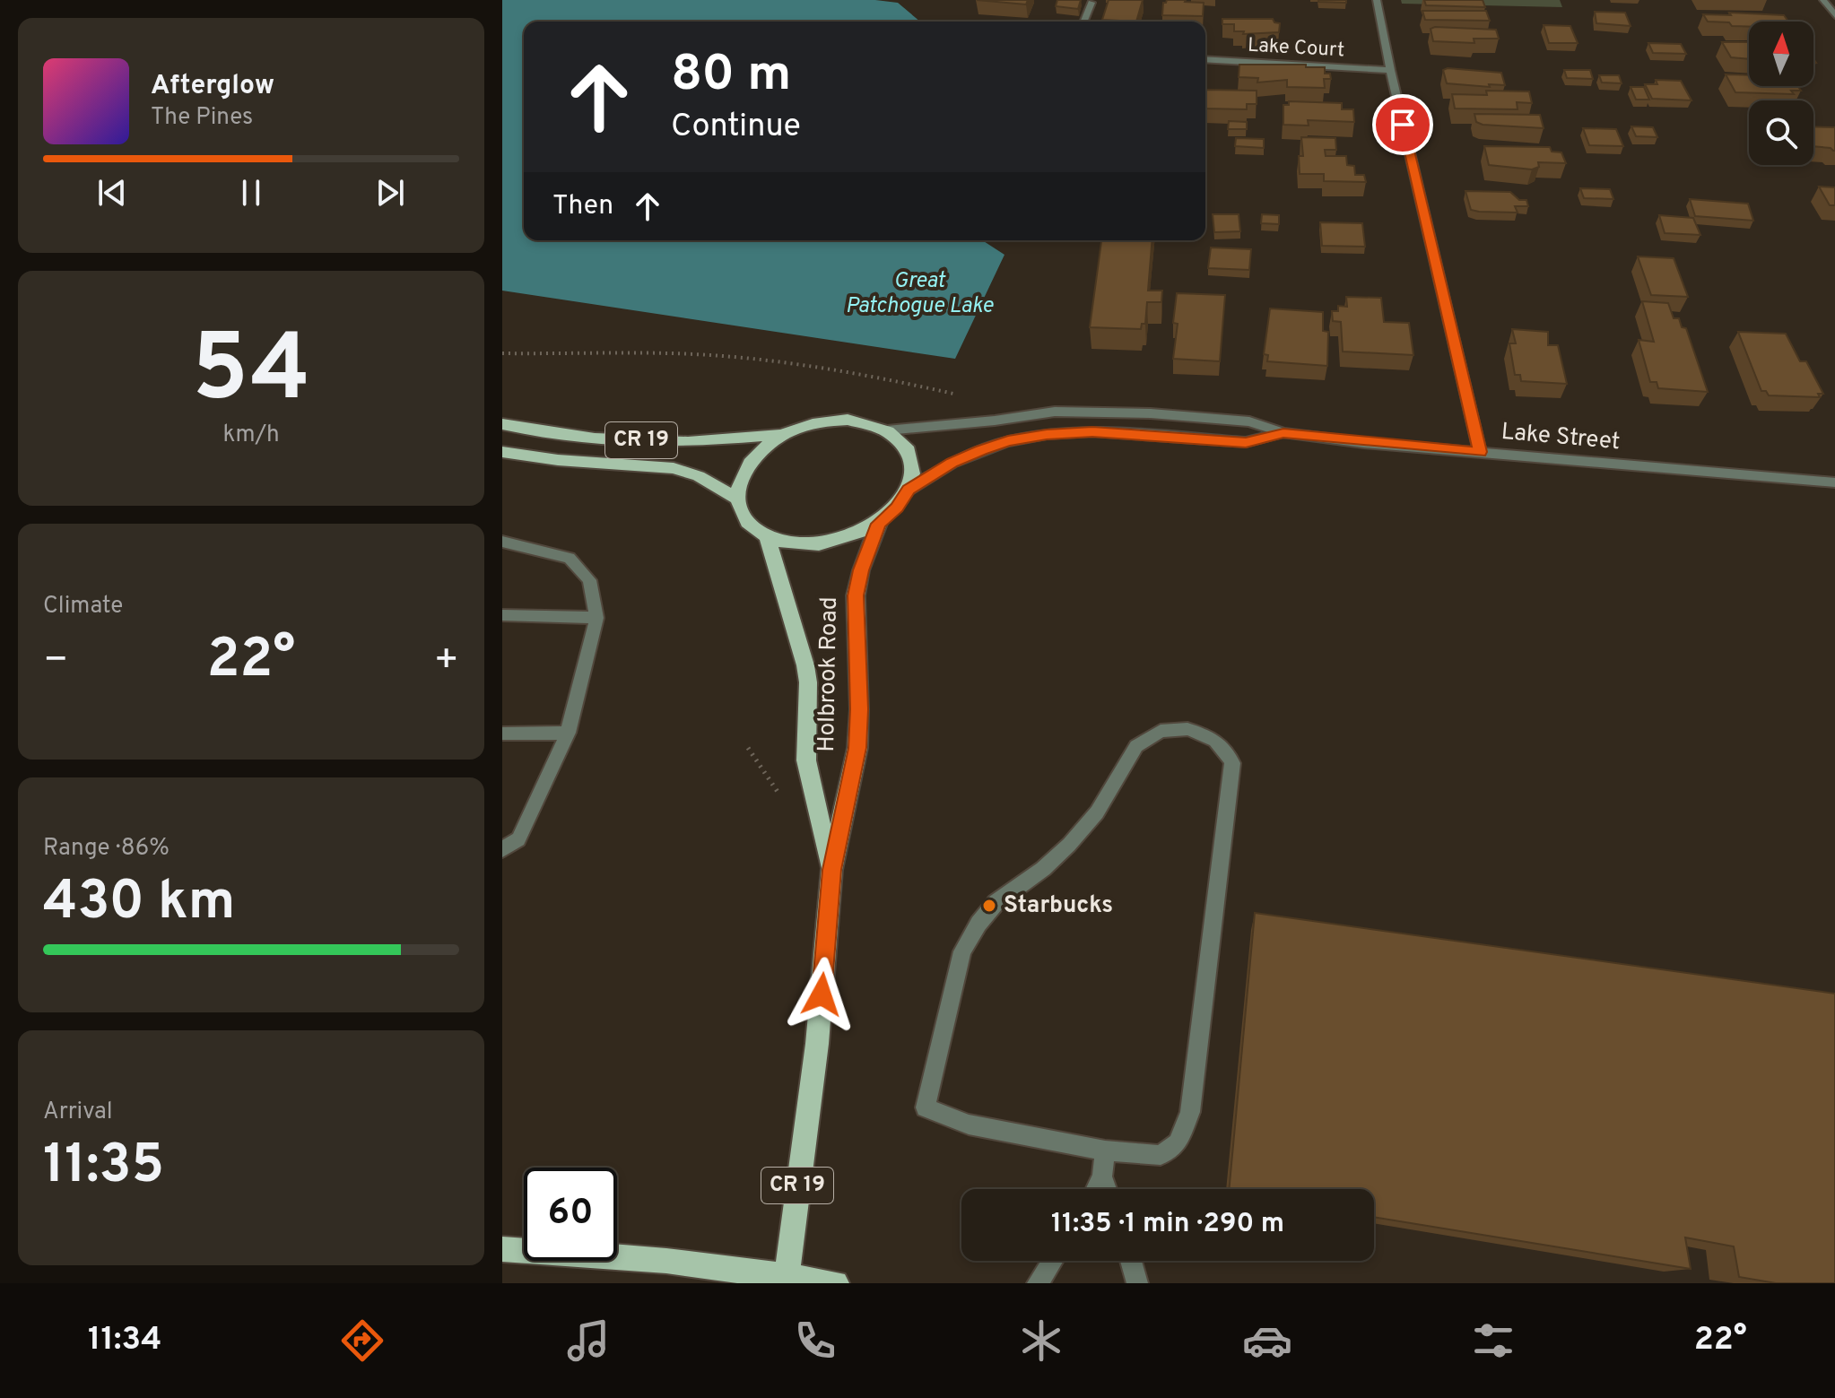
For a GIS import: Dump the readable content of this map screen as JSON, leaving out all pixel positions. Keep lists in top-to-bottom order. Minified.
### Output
{"streets":{"main road":["CR 19","Holbrook Road"],"street":["Lake Court","Lake Street"]},"crossings":[["CR 19","Holbrook Road"]],"water":["Great Patchogue Lake"],"places":["Starbucks"],"north":"top","page":{"turn":["80 m","Continue"],"song":["Afterglow","The Pines"],"then":"Then","tile":[["54","km/h"],"Climate",["Range · 86%","430 km"],["Arrival","11:35"]],"heat":["−","22°","+"],"limit":"60","trip":"11:35 · 1 min · 290 m","tabs":["11:34","22°"]}}
